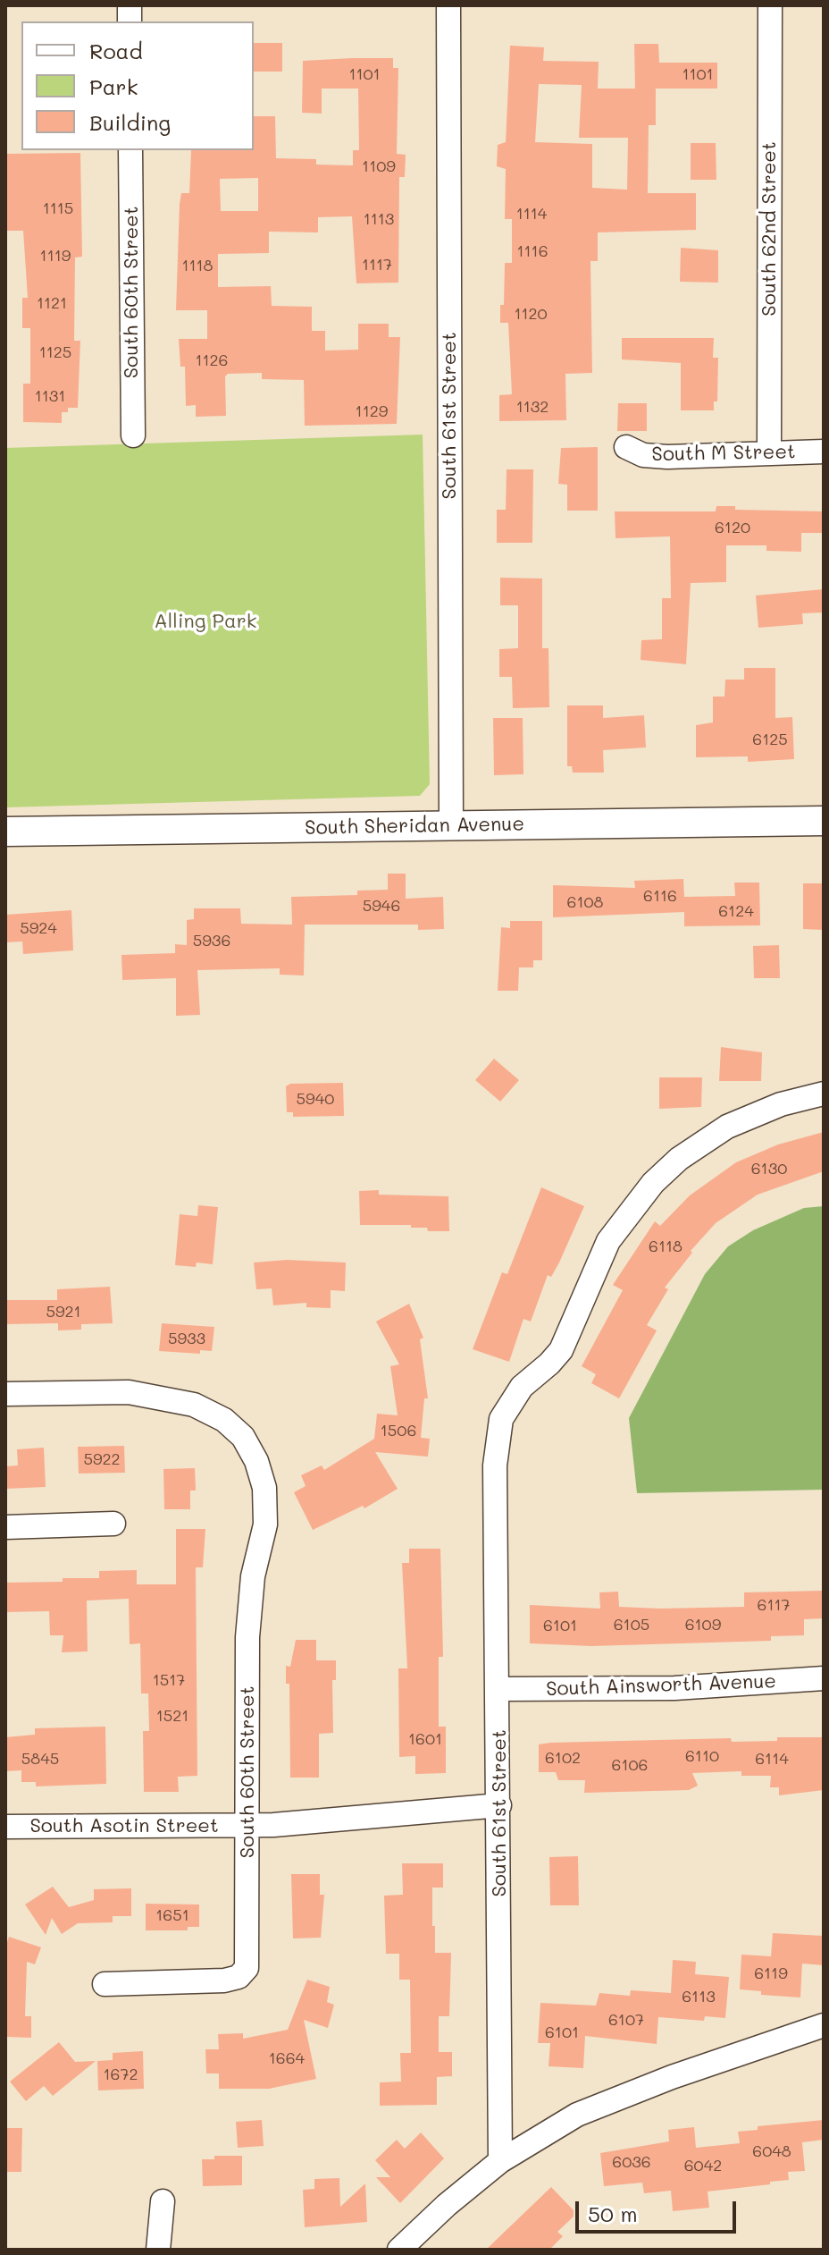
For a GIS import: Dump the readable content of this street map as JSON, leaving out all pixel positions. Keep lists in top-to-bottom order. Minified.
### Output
{"streets":{"street":["South 62nd Street","South 60th Street","South 61st Street","South M Street","South Sheridan Avenue","South Ainsworth Avenue","South Asotin Street"]},"crossings":[["South 62nd Street","South M Street"],["South 60th Street","South Asotin Street"],["South 61st Street","South Sheridan Avenue"],["South 61st Street","South Ainsworth Avenue"],["South 61st Street","South Asotin Street"]],"parks":["Alling Park"],"house_numbers":["1101","1101","1109","1115","1114","1113","1116","1119","1117","1118","1121","1120","1125","1126","1131","1132","1129","6120","6125","6116","6108","5946","6124","5924","5936","5940","6130","6118","5921","5933","1506","5922","6117","6105","6109","6101","1517","1521","1601","6110","6102","5845","6114","6106","1651","6119","6113","6107","6101","1664","1672","6048","6036","6042"],"legend":["Road","Park","Building"],"scale_bar":"50 m"}
